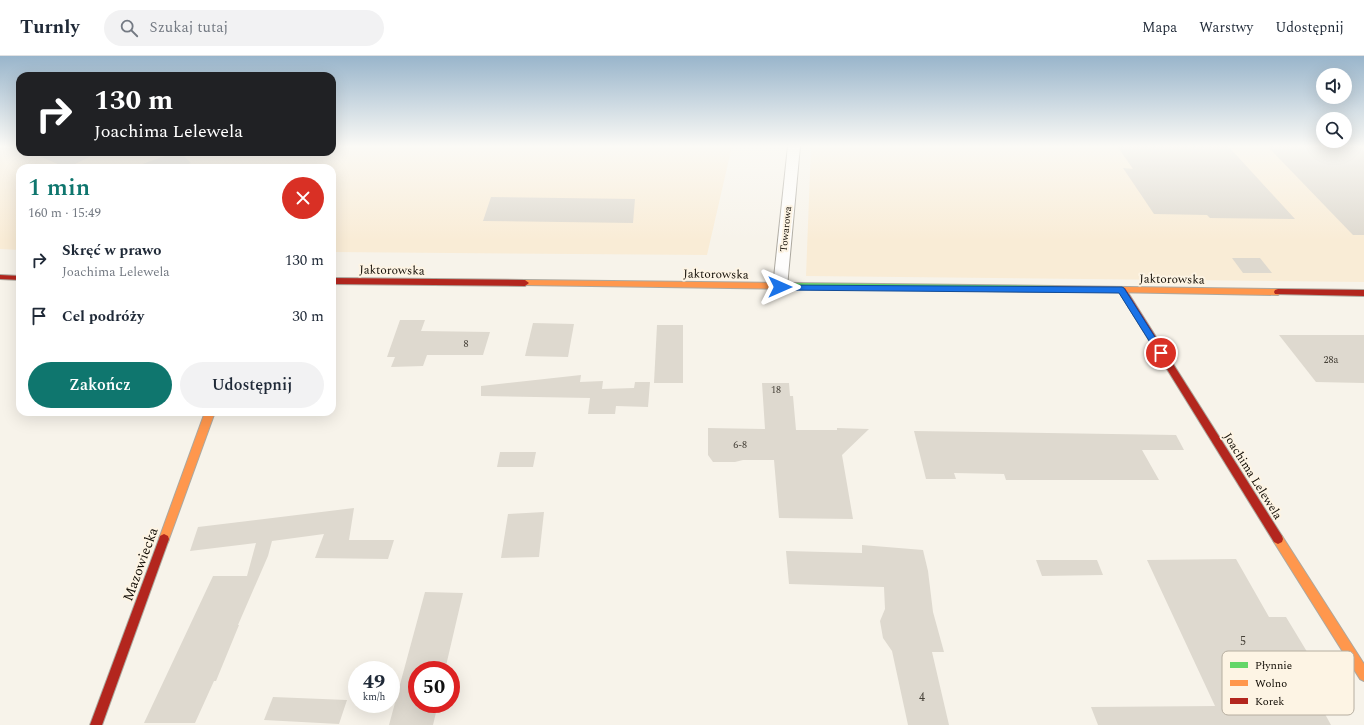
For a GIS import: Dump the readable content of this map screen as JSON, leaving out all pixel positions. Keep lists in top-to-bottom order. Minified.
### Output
{"streets":{"main road":["Jaktorowska","Joachima Lelewela","Mazowiecka"],"street":["Towarowa"]},"crossings":[["Towarowa","Jaktorowska"],["Jaktorowska","Joachima Lelewela"]],"house_numbers":["8","28a","18","6-8","5","4"],"legend":["Płynnie","Wolno","Korek"],"page":{"header":"Turnly","search":"Szukaj tutaj","nav":["Mapa","Warstwy","Udostępnij"],"turn":["130 m","Joachima Lelewela"],"heading":["1 min","160 m · 15:49"],"list":[{"name":"Skręć w prawo","note":"Joachima Lelewela","value":"130 m"},{"name":"Cel podróży","value":"30 m"}],"buttons":["Zakończ","Udostępnij"],"speed":"49 km/h","limit":"50"}}
